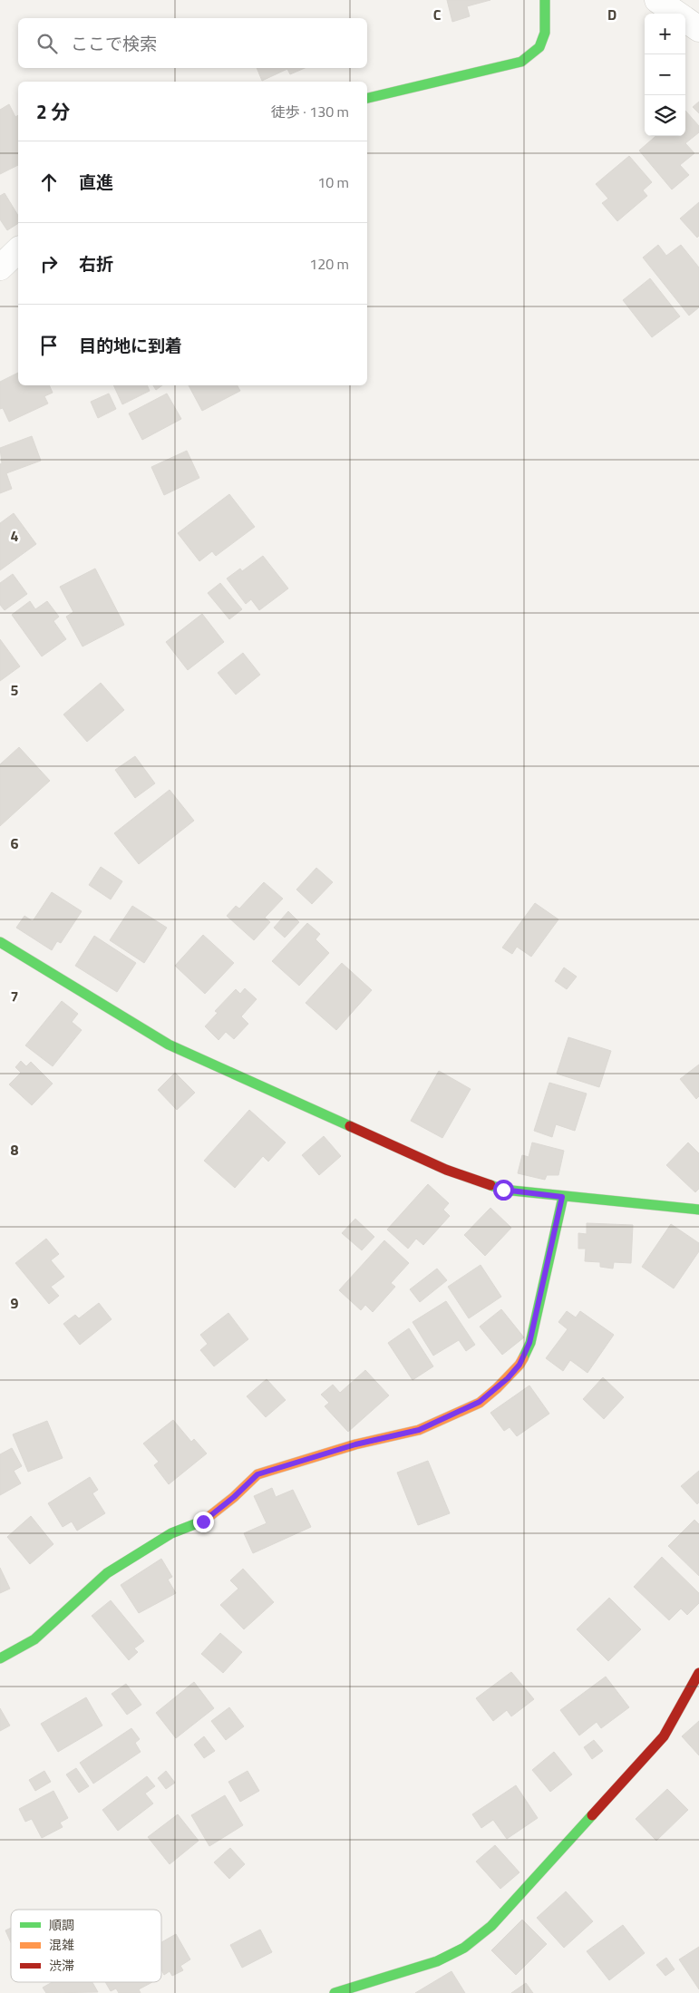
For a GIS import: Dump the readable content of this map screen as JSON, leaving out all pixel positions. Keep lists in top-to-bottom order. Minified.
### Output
{"legend":["順調","混雑","渋滞"],"page":{"map_buttons":["+","−"],"search":"ここで検索","heading":["2 分","徒歩 · 130 m"],"list":[["直進","10 m"],["右折","120 m"],"目的地に到着"]},"grid":{"columns":["C","D"],"rows":["4","5","6","7","8","9"]}}
